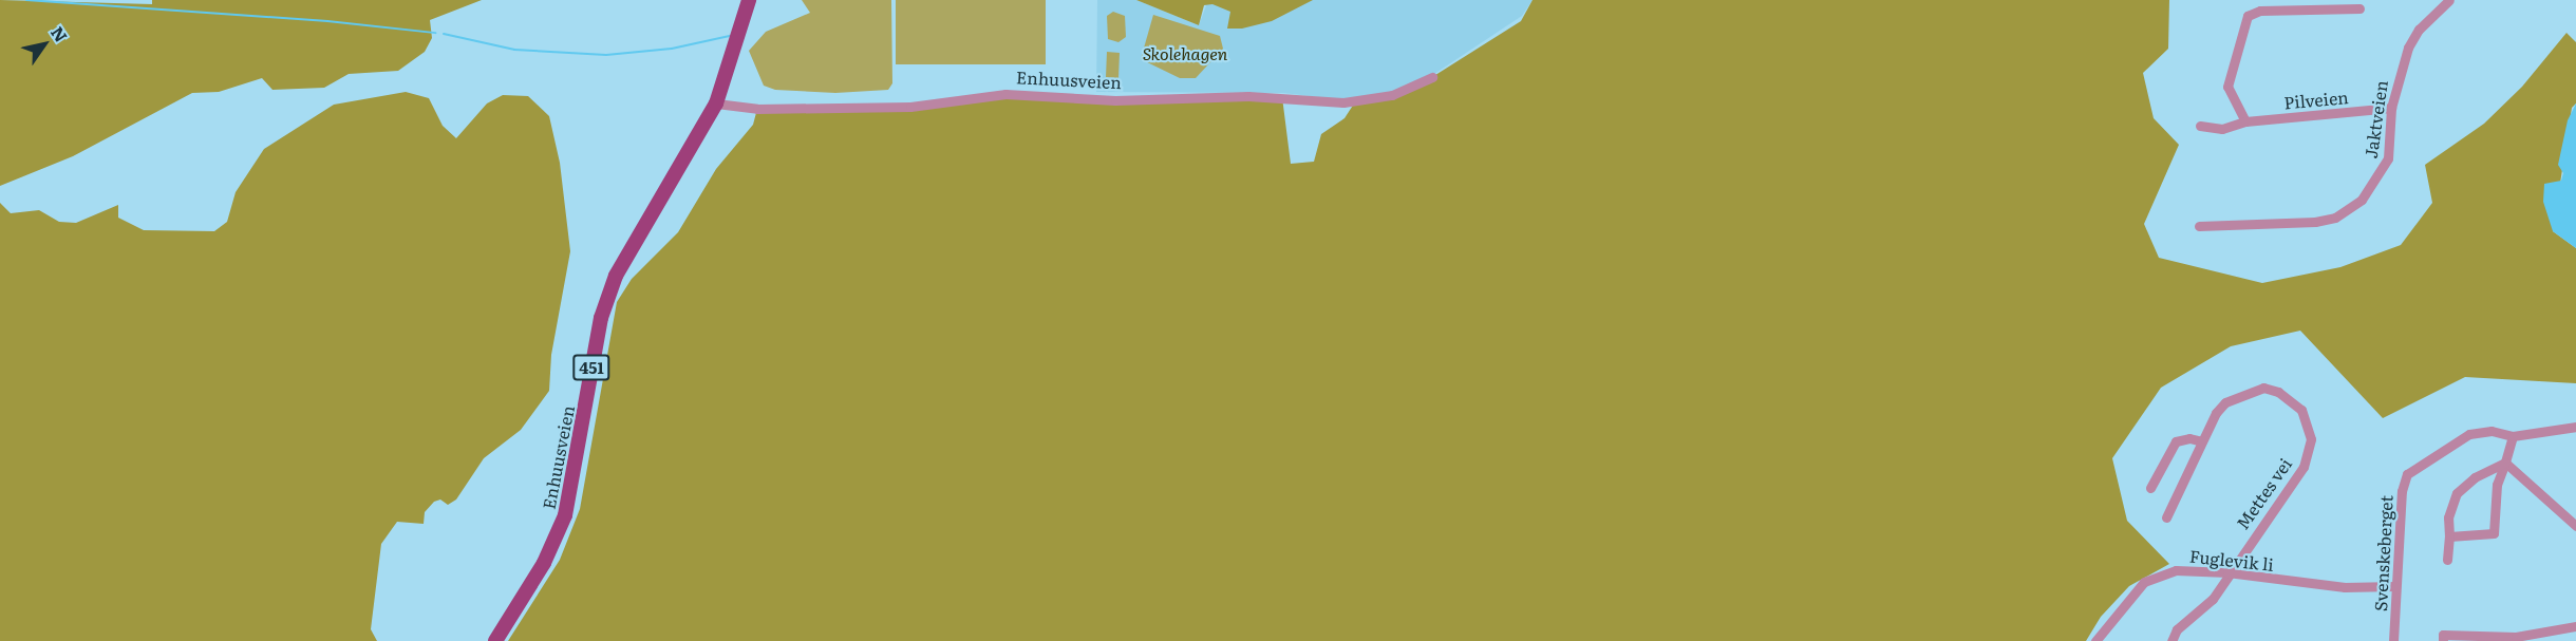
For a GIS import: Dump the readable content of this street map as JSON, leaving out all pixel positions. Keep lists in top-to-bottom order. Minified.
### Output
{"streets":{"main road":["Enhuusveien","451"],"street":["Pilveien","Jaktveien","Mettes vei","Svenskeberget","Fuglevik li"]},"crossings":[["Pilveien","Jaktveien"],["Mettes vei","Fuglevik li"],["Svenskeberget","Fuglevik li"]],"parks":["Skolehagen"],"north":"top right"}
